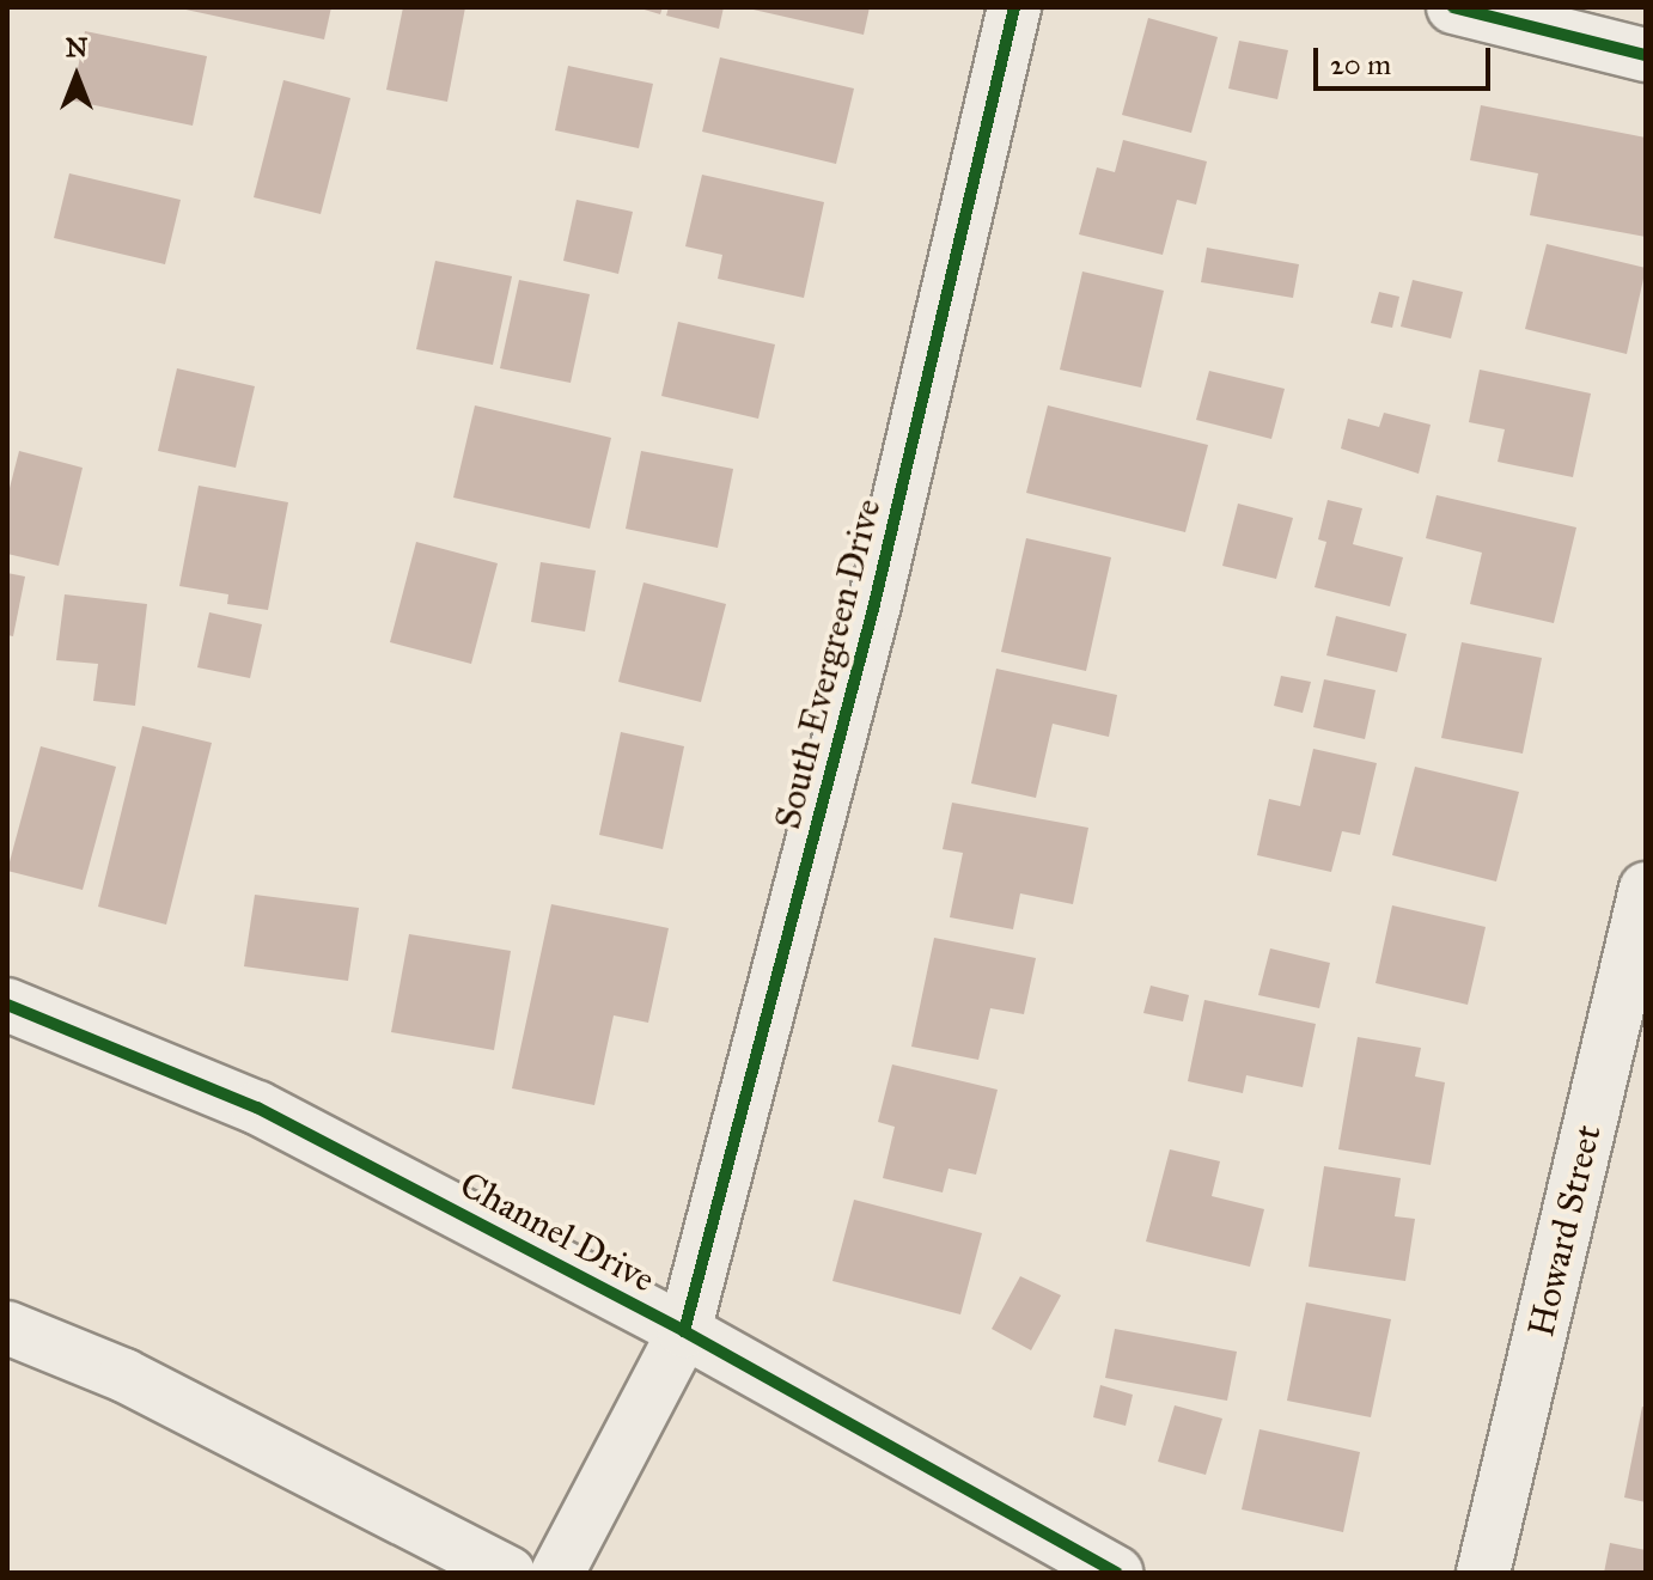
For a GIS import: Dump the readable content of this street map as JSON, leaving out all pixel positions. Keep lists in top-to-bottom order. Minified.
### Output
{"streets":{"street":["South Evergreen Drive","Howard Street","Channel Drive"]},"crossings":[["South Evergreen Drive","Channel Drive"]],"scale_bar":"20 m","north":"top"}
